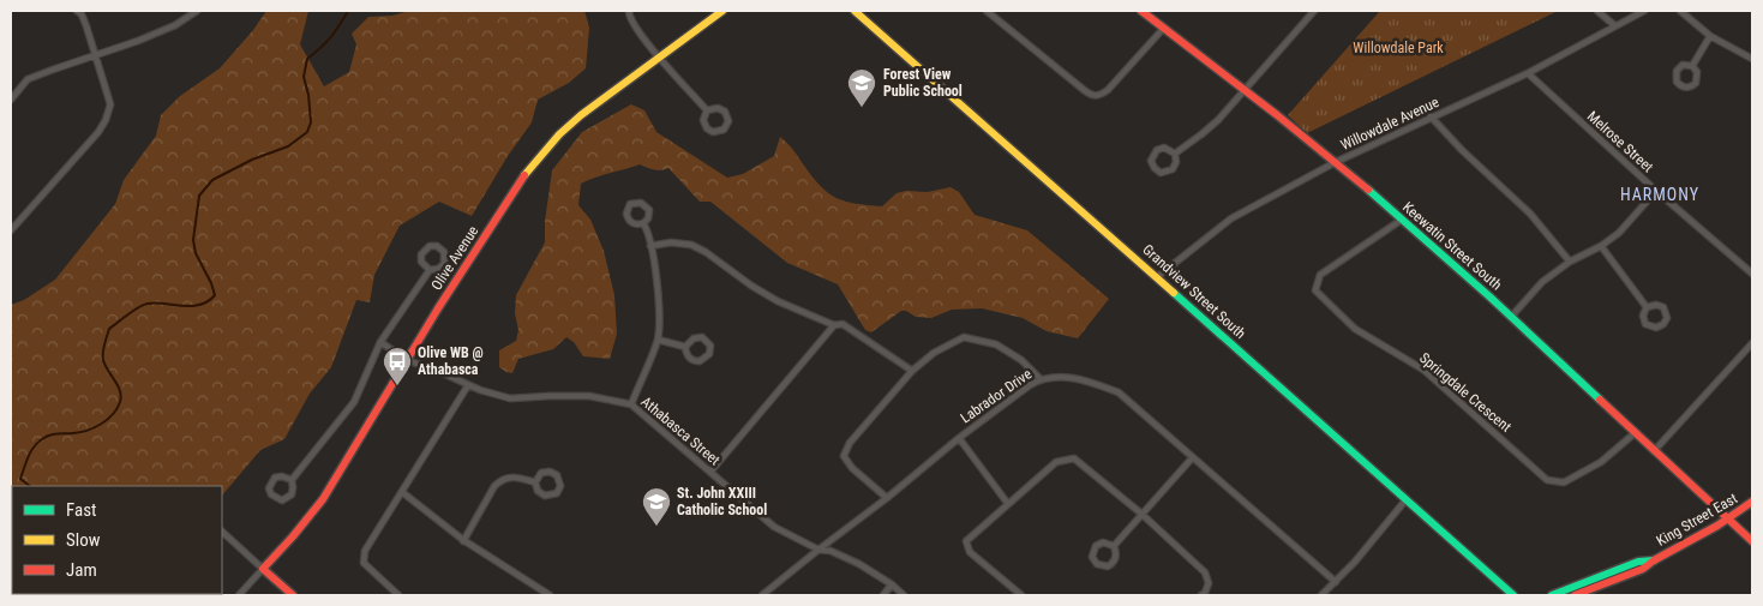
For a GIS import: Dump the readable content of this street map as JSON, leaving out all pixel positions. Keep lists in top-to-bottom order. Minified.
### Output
{"streets":{"street":["Willowdale Avenue","Melrose Street","Keewatin Street South","Olive Avenue","Grandview Street South","Springdale Crescent","Labrador Drive","Athabasca Street","King Street East"]},"crossings":[["Willowdale Avenue","Melrose Street"],["Willowdale Avenue","Keewatin Street South"],["Willowdale Avenue","Grandview Street South"],["Keewatin Street South","Springdale Crescent"],["Keewatin Street South","King Street East"],["Olive Avenue","Athabasca Street"],["Labrador Drive","Athabasca Street"]],"districts":["HARMONY"],"parks":["Willowdale Park"],"places":{"school or university":["Forest View Public School","St. John XXIII Catholic School"],"bus stop":["Olive WB @ Athabasca"]},"legend":["Fast","Slow","Jam"]}
